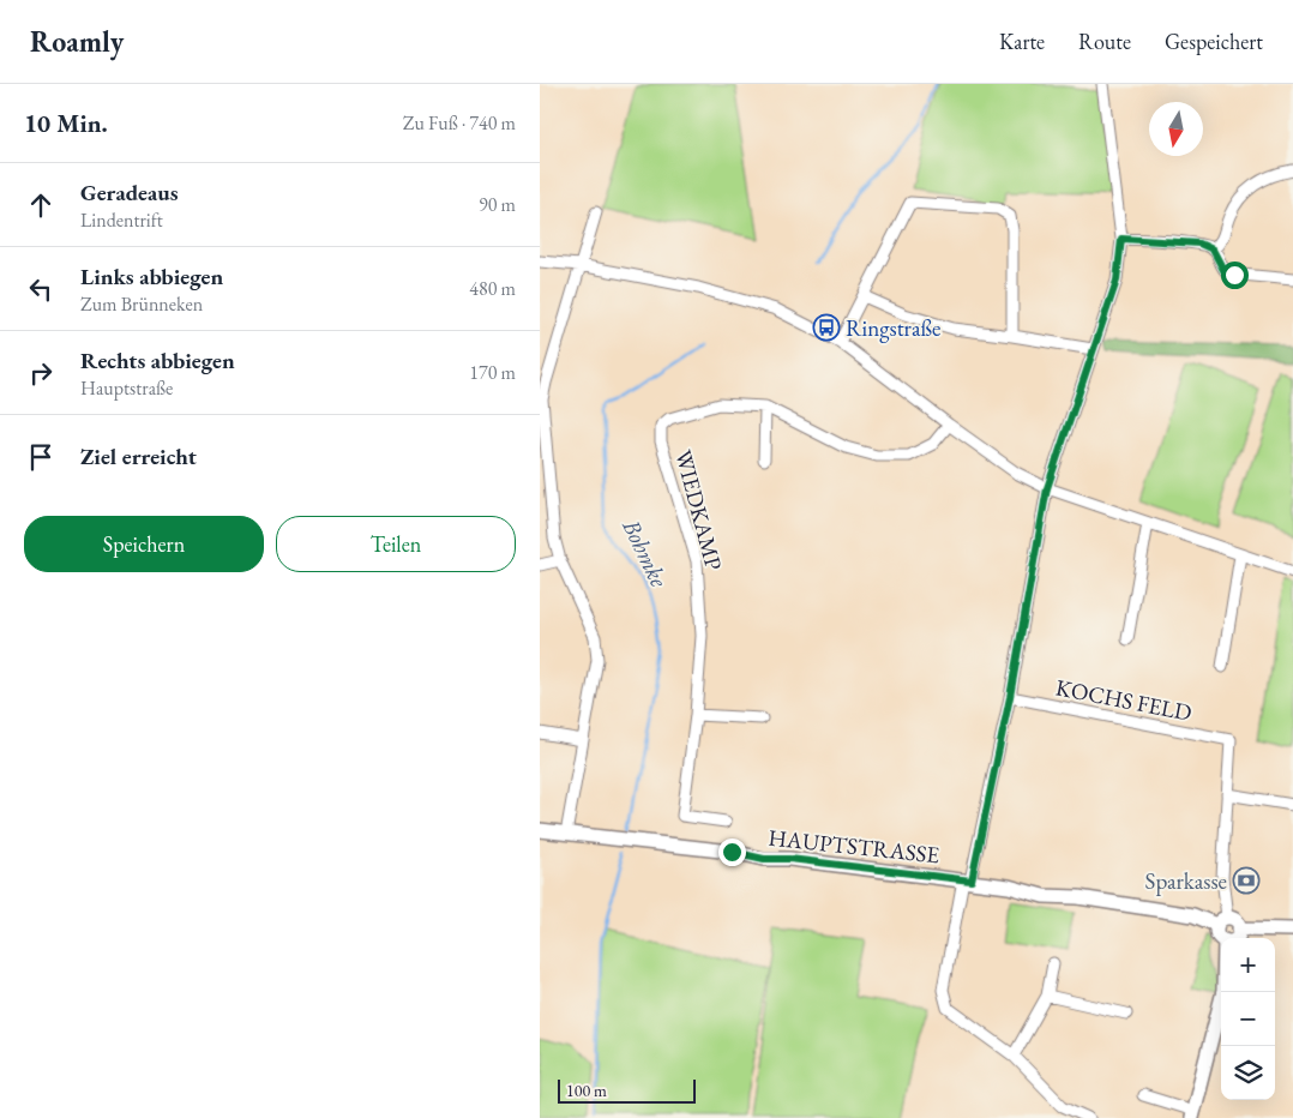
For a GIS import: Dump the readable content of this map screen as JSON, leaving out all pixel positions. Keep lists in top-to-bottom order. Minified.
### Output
{"streets":{"main road":["HAUPTSTRASSE"],"street":["WIEDKAMP","KOCHS FELD"]},"water":["Bohmke"],"places":{"bus stop":["Ringstraße"],"bank":["Sparkasse"]},"scale_bar":"100 m","north":"bottom","page":{"header":"Roamly","nav":["Karte","Route","Gespeichert"],"heading":["10 Min.","Zu Fuß · 740 m"],"list":[["Geradeaus","Lindentrift","90 m"],["Links abbiegen","Zum Brünneken","480 m"],["Rechts abbiegen","Hauptstraße","170 m"],"Ziel erreicht"],"buttons":["Speichern","Teilen"],"map_buttons":["+","−"],"scale":"100 m"}}
